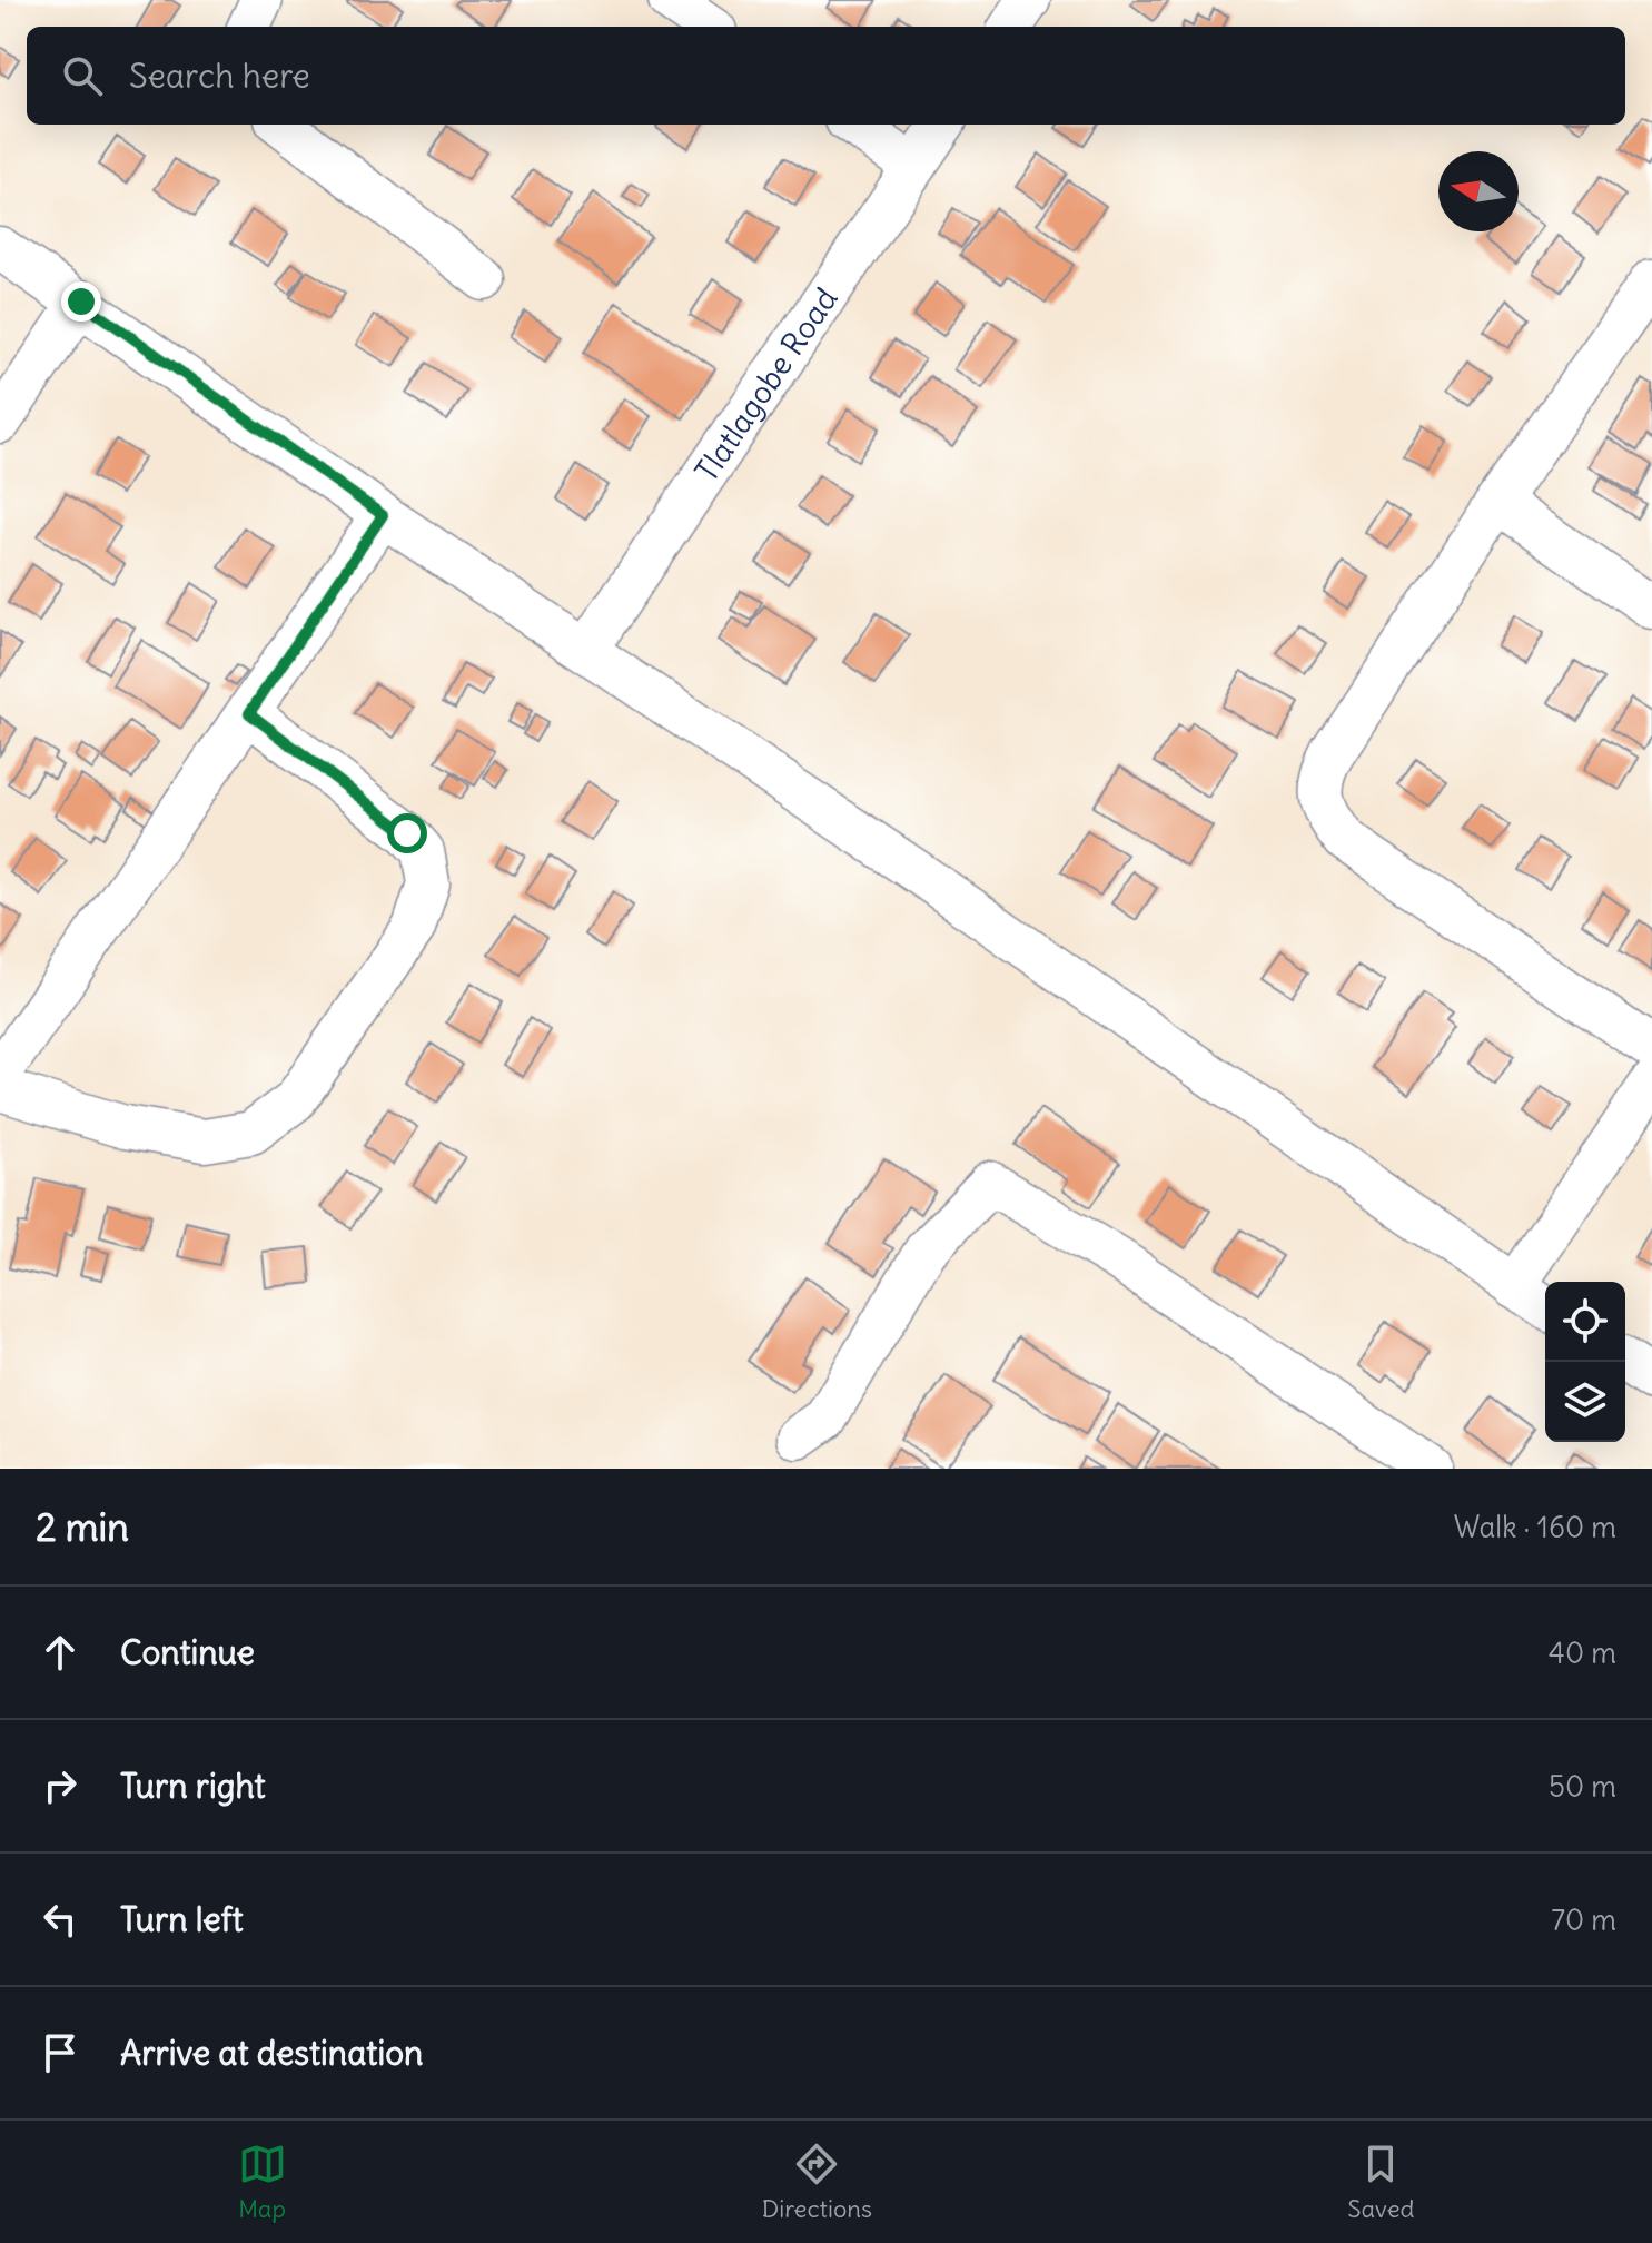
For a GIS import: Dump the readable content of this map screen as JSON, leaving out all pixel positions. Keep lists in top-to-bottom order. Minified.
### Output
{"streets":{"street":["Tlatlagobe Road"]},"north":"left","page":{"search":"Search here","heading":["2 min","Walk · 160 m"],"list":[["Continue","40 m"],["Turn right","50 m"],["Turn left","70 m"],"Arrive at destination"],"nav":["Map","Directions","Saved"]}}
